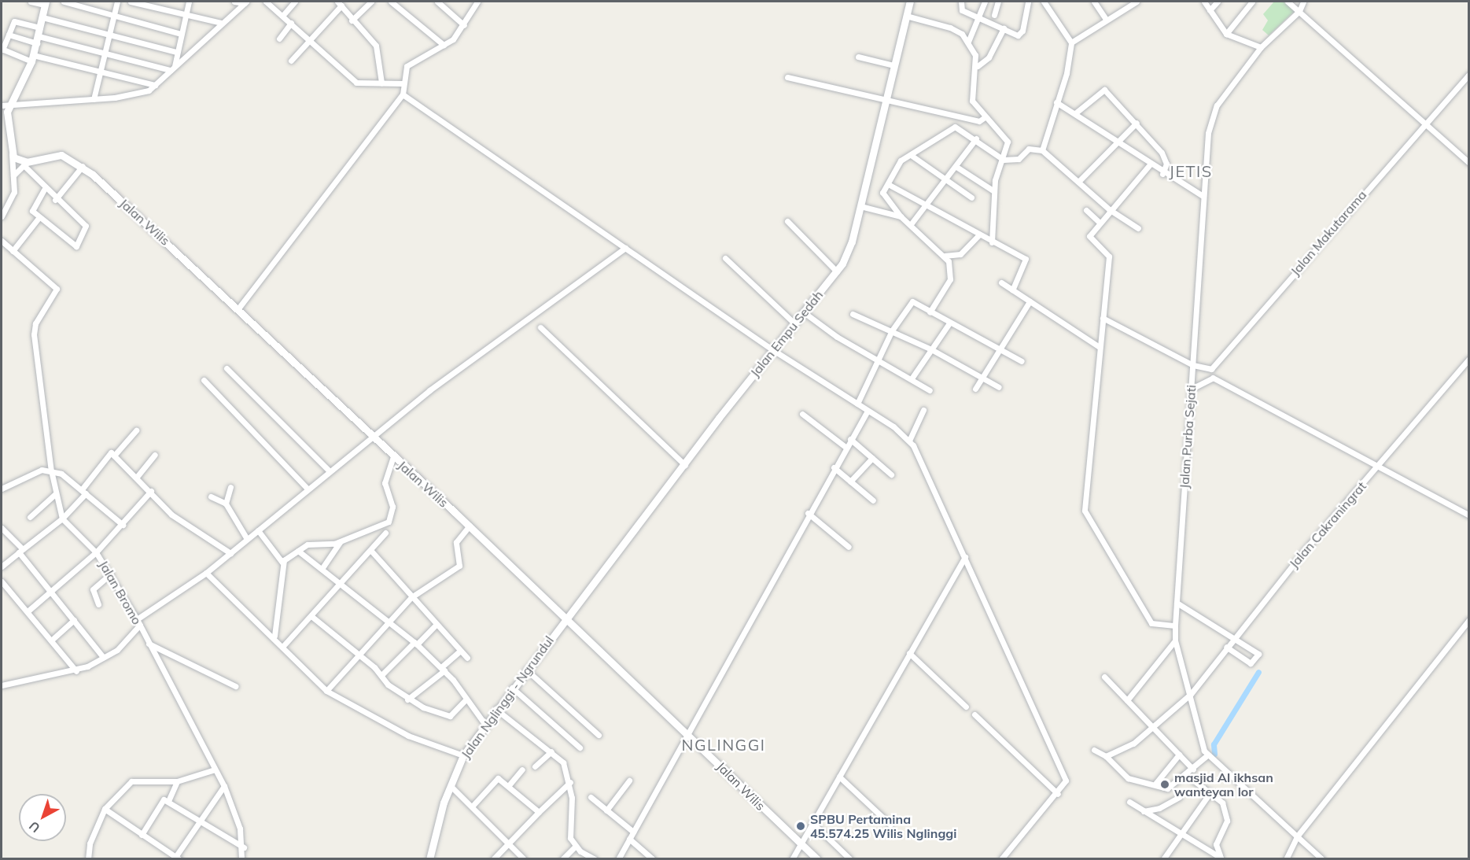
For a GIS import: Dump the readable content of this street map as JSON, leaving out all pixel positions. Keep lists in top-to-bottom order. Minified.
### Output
{"streets":{"main road":["Jalan Wilis","Jalan Empu Sedah","Jalan Nglinggi - Ngrundul"],"street":["Jalan Makutarama","Jalan Purba Sejati","Jalan Cakraningrat","Jalan Bromo"]},"crossings":[["Jalan Wilis","Jalan Empu Sedah"],["Jalan Wilis","Jalan Nglinggi - Ngrundul"],["Jalan Empu Sedah","Jalan Nglinggi - Ngrundul"],["Jalan Purba Sejati","Jalan Cakraningrat"]],"districts":["JETIS","NGLINGGI"],"places":["masjid Al ikhsan wanteyan lor","SPBU Pertamina 45.574.25 Wilis Nglinggi"],"north":"bottom left"}
